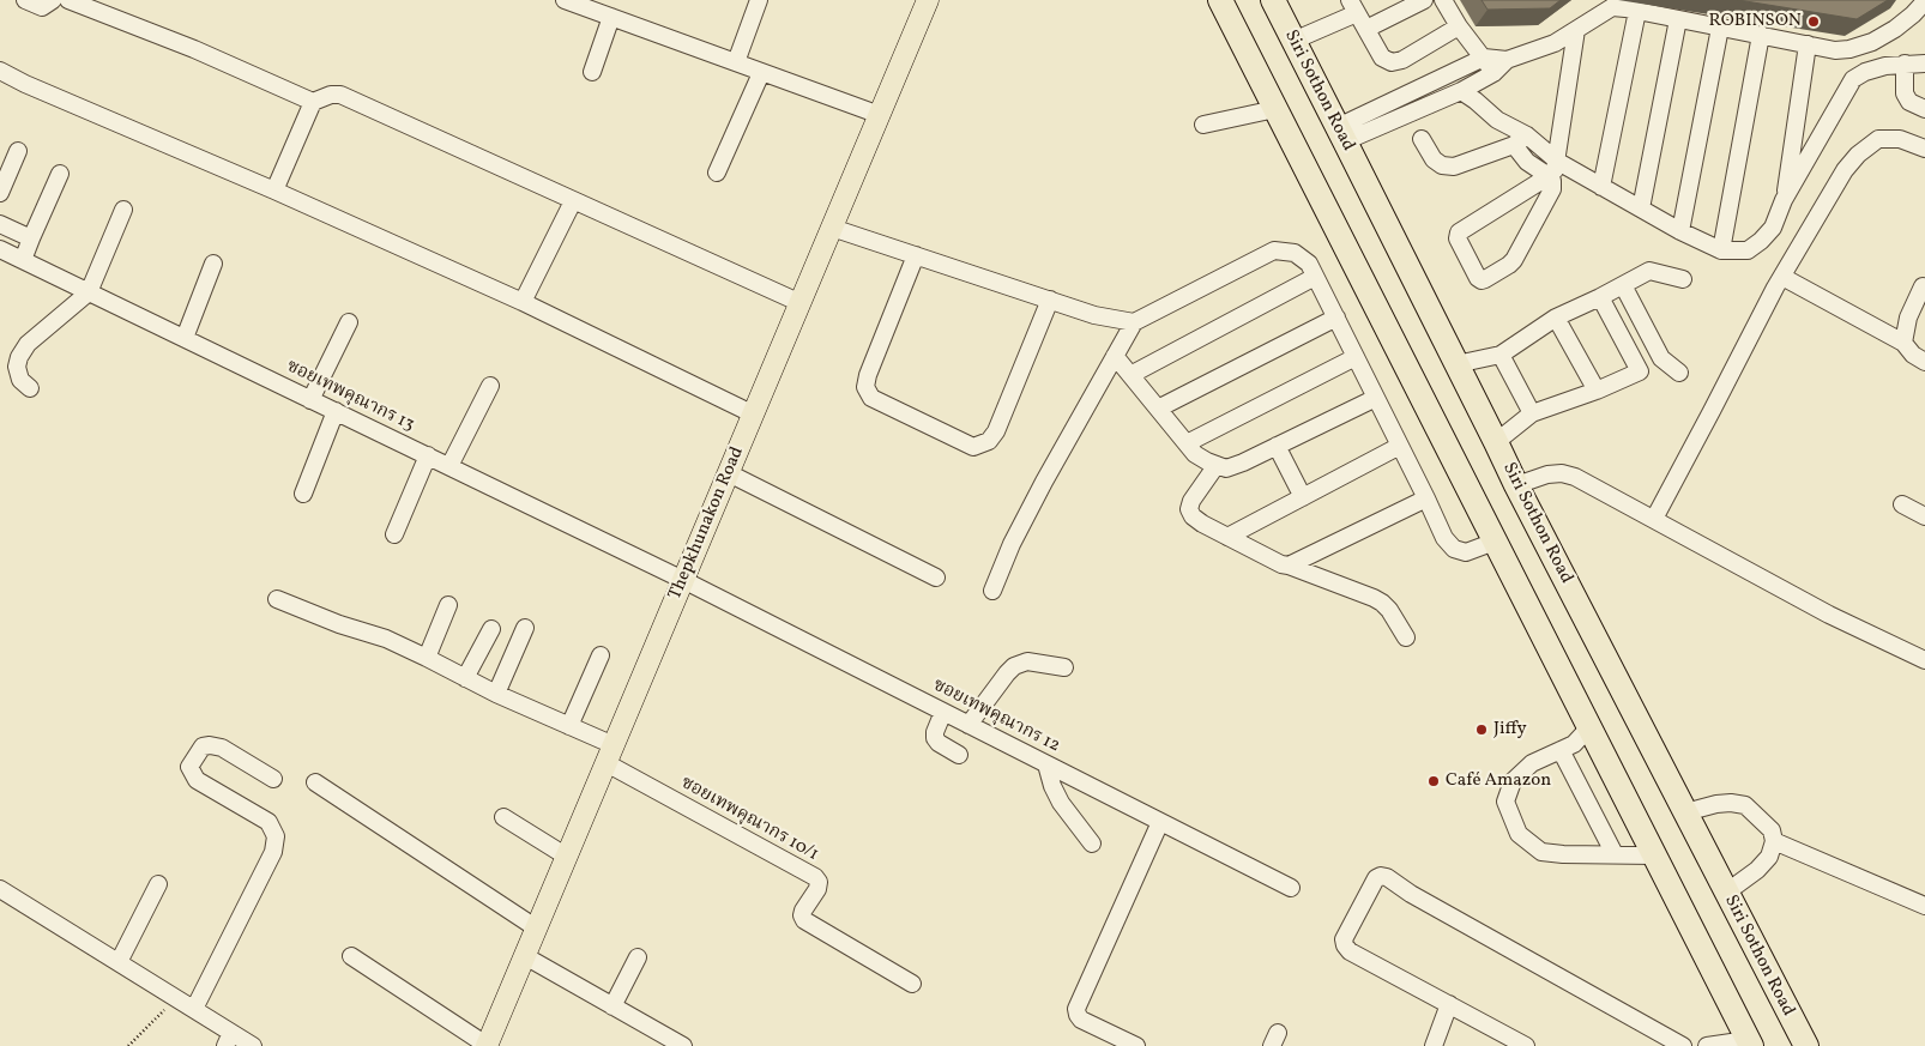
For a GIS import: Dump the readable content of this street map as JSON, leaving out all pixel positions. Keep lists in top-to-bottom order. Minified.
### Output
{"streets":{"highway":["Siri Sothon Road"],"main road":["Thepkhunakon Road"],"street":["ซอยเทพคุณากร 13","ซอยเทพคุณากร 12","ซอยเทพคุณากร 10/1"]},"crossings":[["ซอยเทพคุณากร 13","Thepkhunakon Road"],["ซอยเทพคุณากร 13","ซอยเทพคุณากร 12"],["Thepkhunakon Road","ซอยเทพคุณากร 12"],["Thepkhunakon Road","ซอยเทพคุณากร 10/1"]],"places":["ROBINSON","Jiffy","Café Amazon"]}
